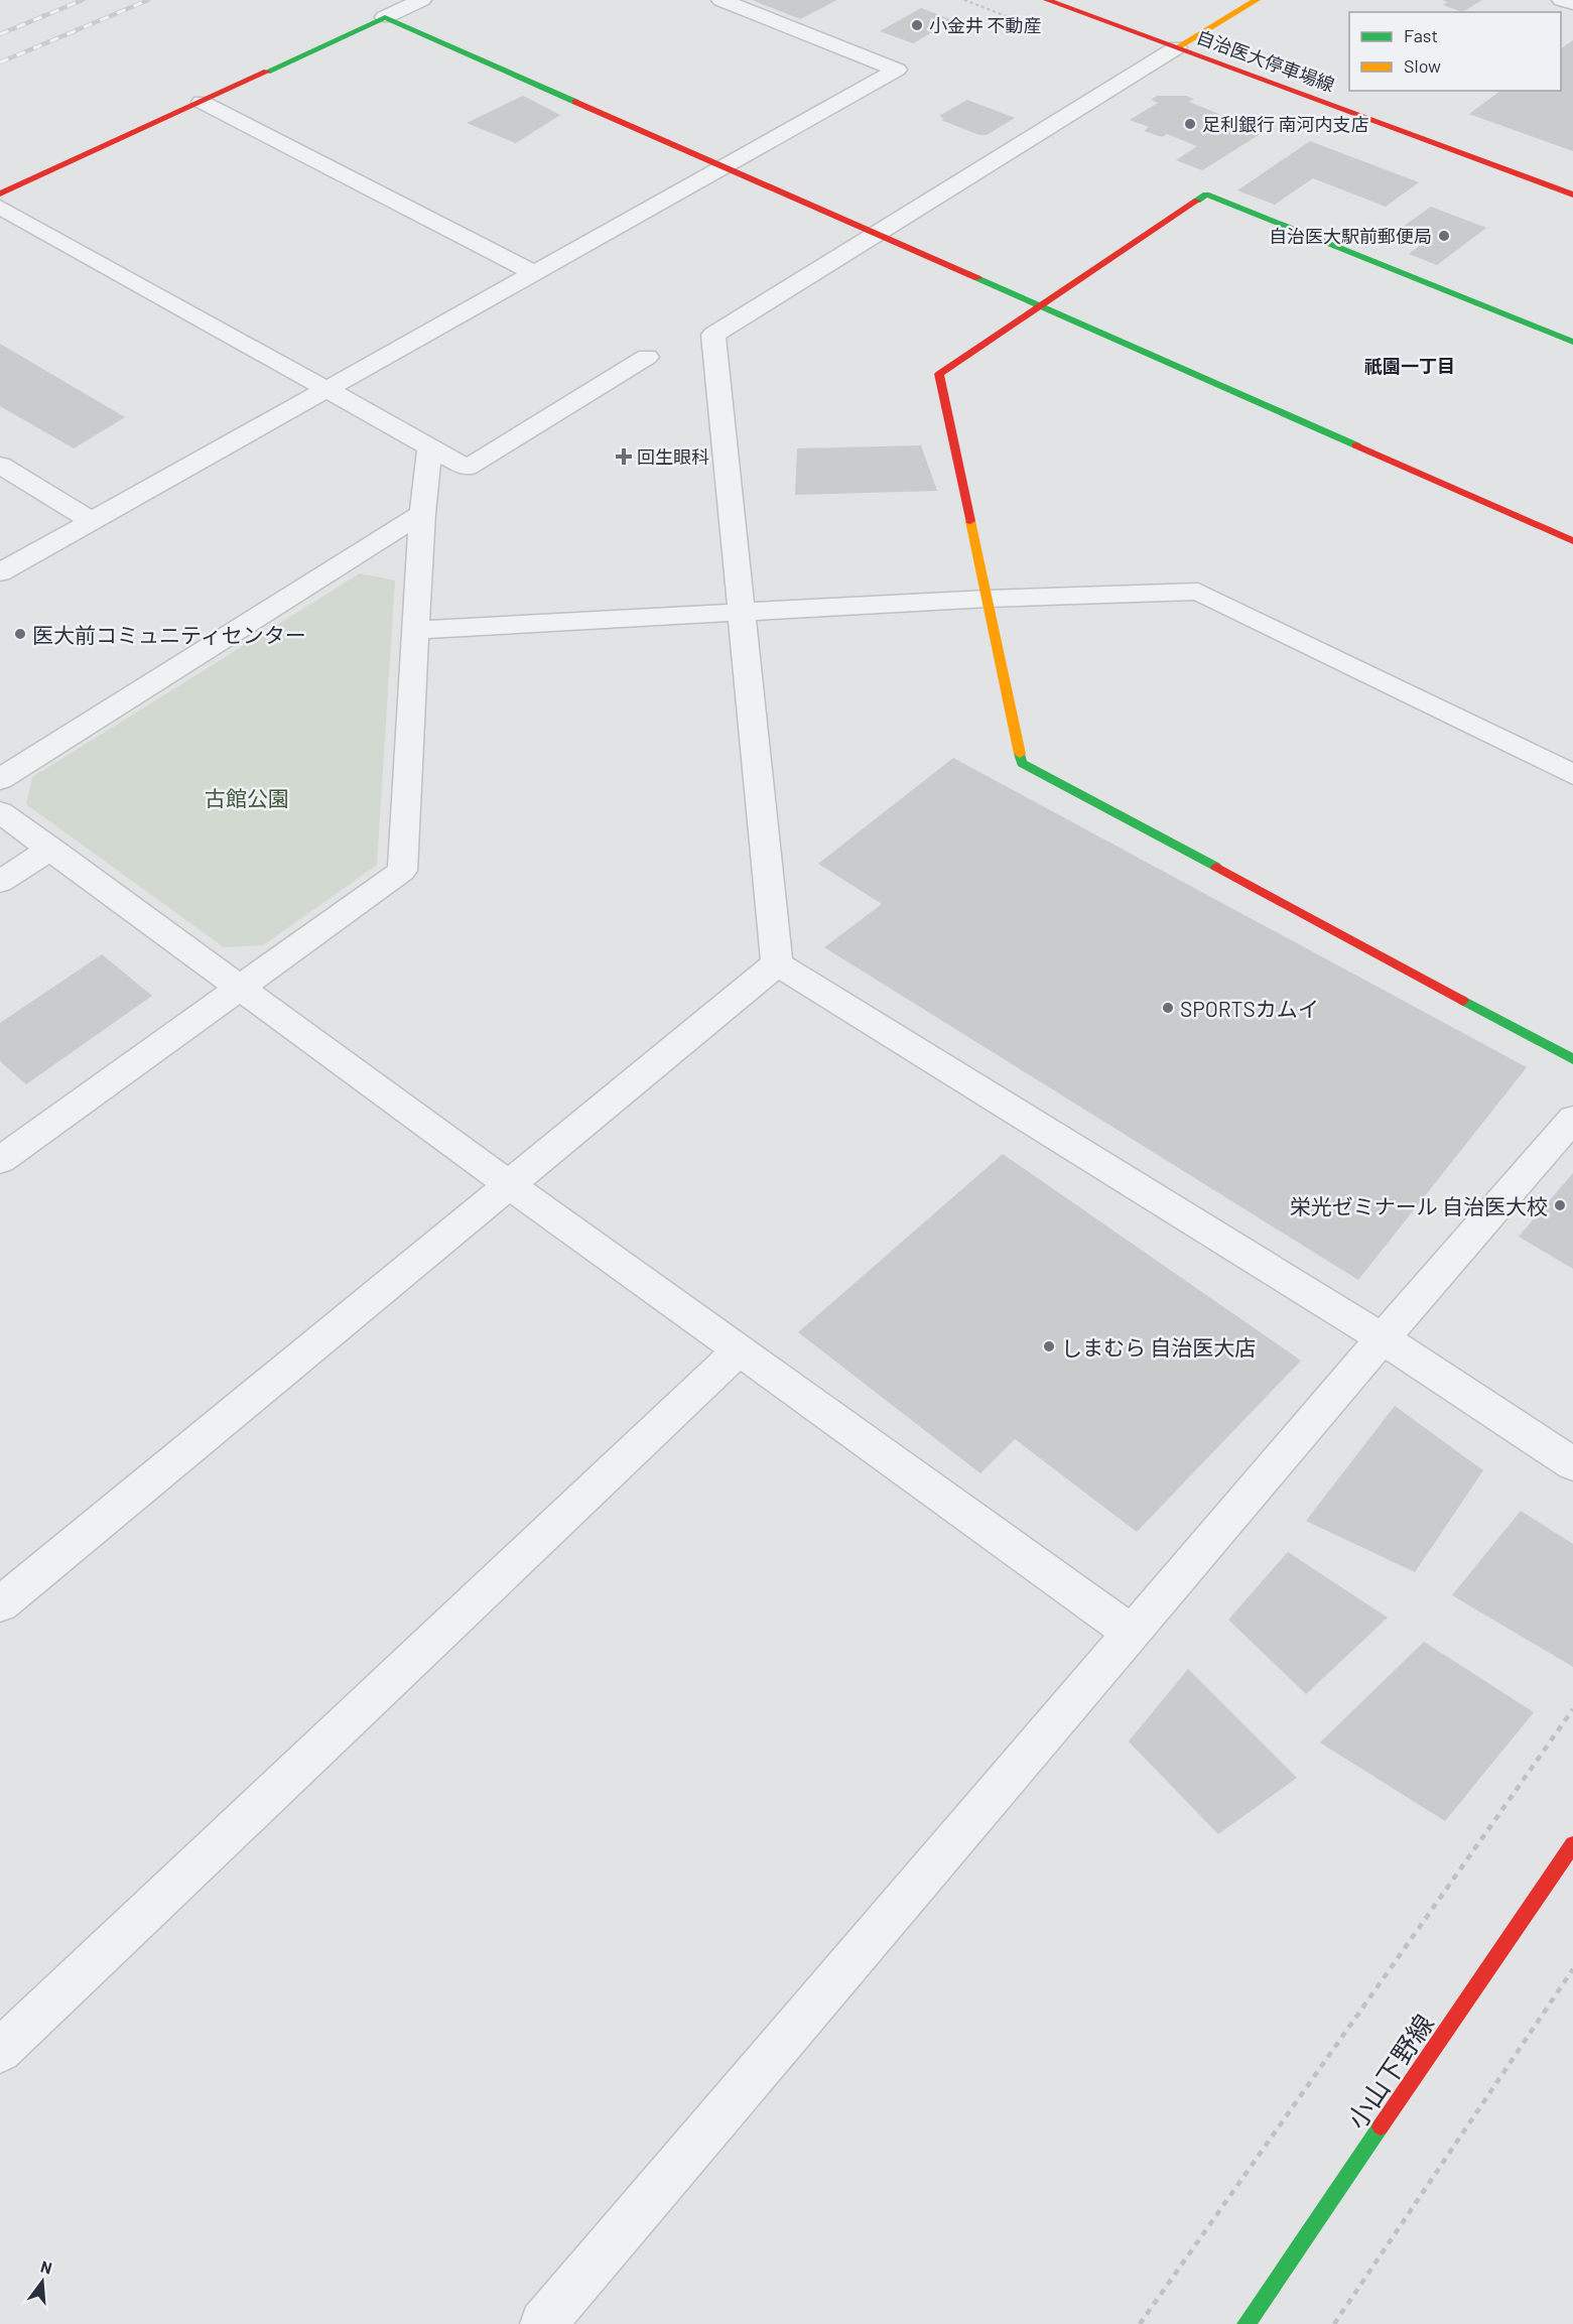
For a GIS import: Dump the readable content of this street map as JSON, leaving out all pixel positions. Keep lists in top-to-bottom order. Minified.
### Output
{"streets":{"street":["自治医大停車場線","小山下野線"]},"districts":["祇園一丁目"],"parks":["古館公園"],"places":{"other":["小金井 不動産","足利銀行 南河内支店","自治医大駅前郵便局","医大前コミュニティセンター","SPORTSカムイ","栄光ゼミナール 自治医大校","しまむら 自治医大店"],"health":["回生眼科"]},"legend":["Fast","Slow"],"north":"top"}
